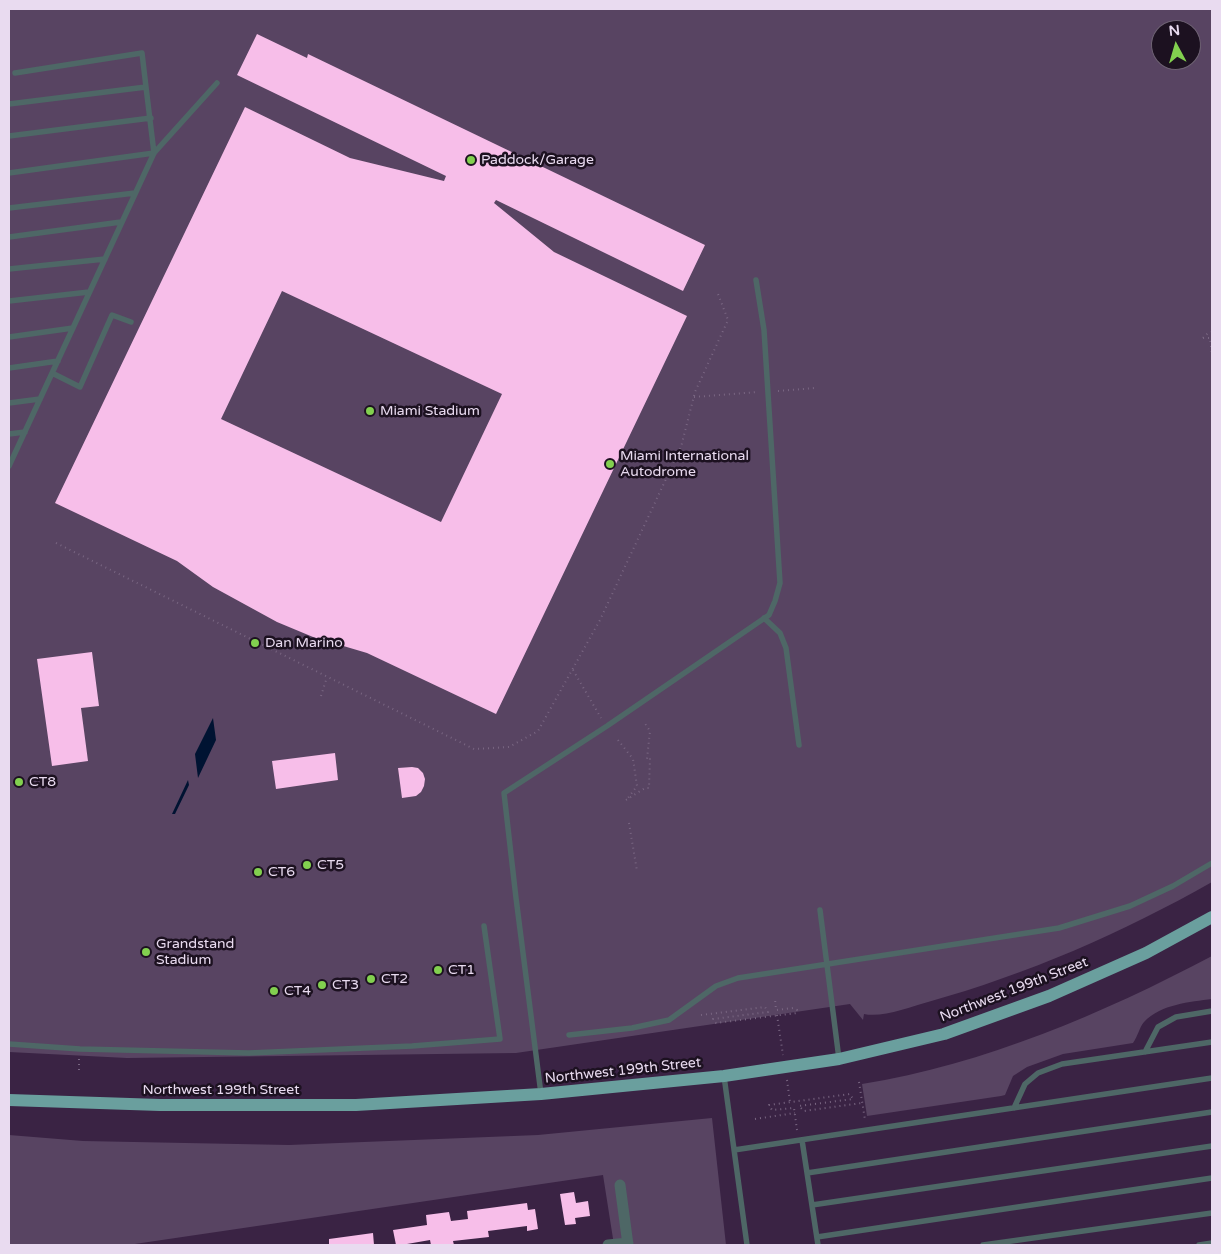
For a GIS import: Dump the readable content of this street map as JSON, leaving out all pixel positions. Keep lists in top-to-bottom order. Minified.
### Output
{"streets":{"main road":["Northwest 199th Street"]},"places":["Paddock/Garage","Miami Stadium","Miami International Autodrome","Dan Marino","CT8","CT5","CT6","Grandstand Stadium","CT1","CT2","CT3","CT4"],"north":"top"}
